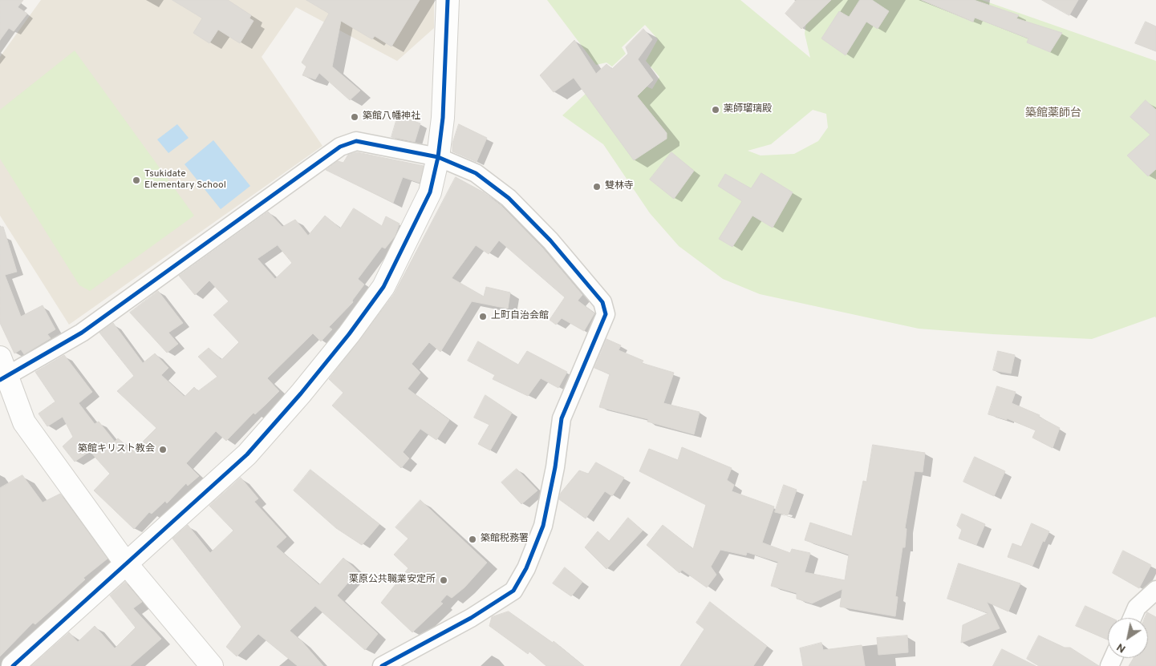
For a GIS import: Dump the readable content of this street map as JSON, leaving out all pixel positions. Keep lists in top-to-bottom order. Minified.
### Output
{"districts":["築館薬師台"],"places":["薬師瑠璃殿","築館八幡神社","Tsukidate Elementary School","雙林寺","上町自治会館","築館キリスト教会","築館税務署","栗原公共職業安定所"],"north":"bottom left"}
